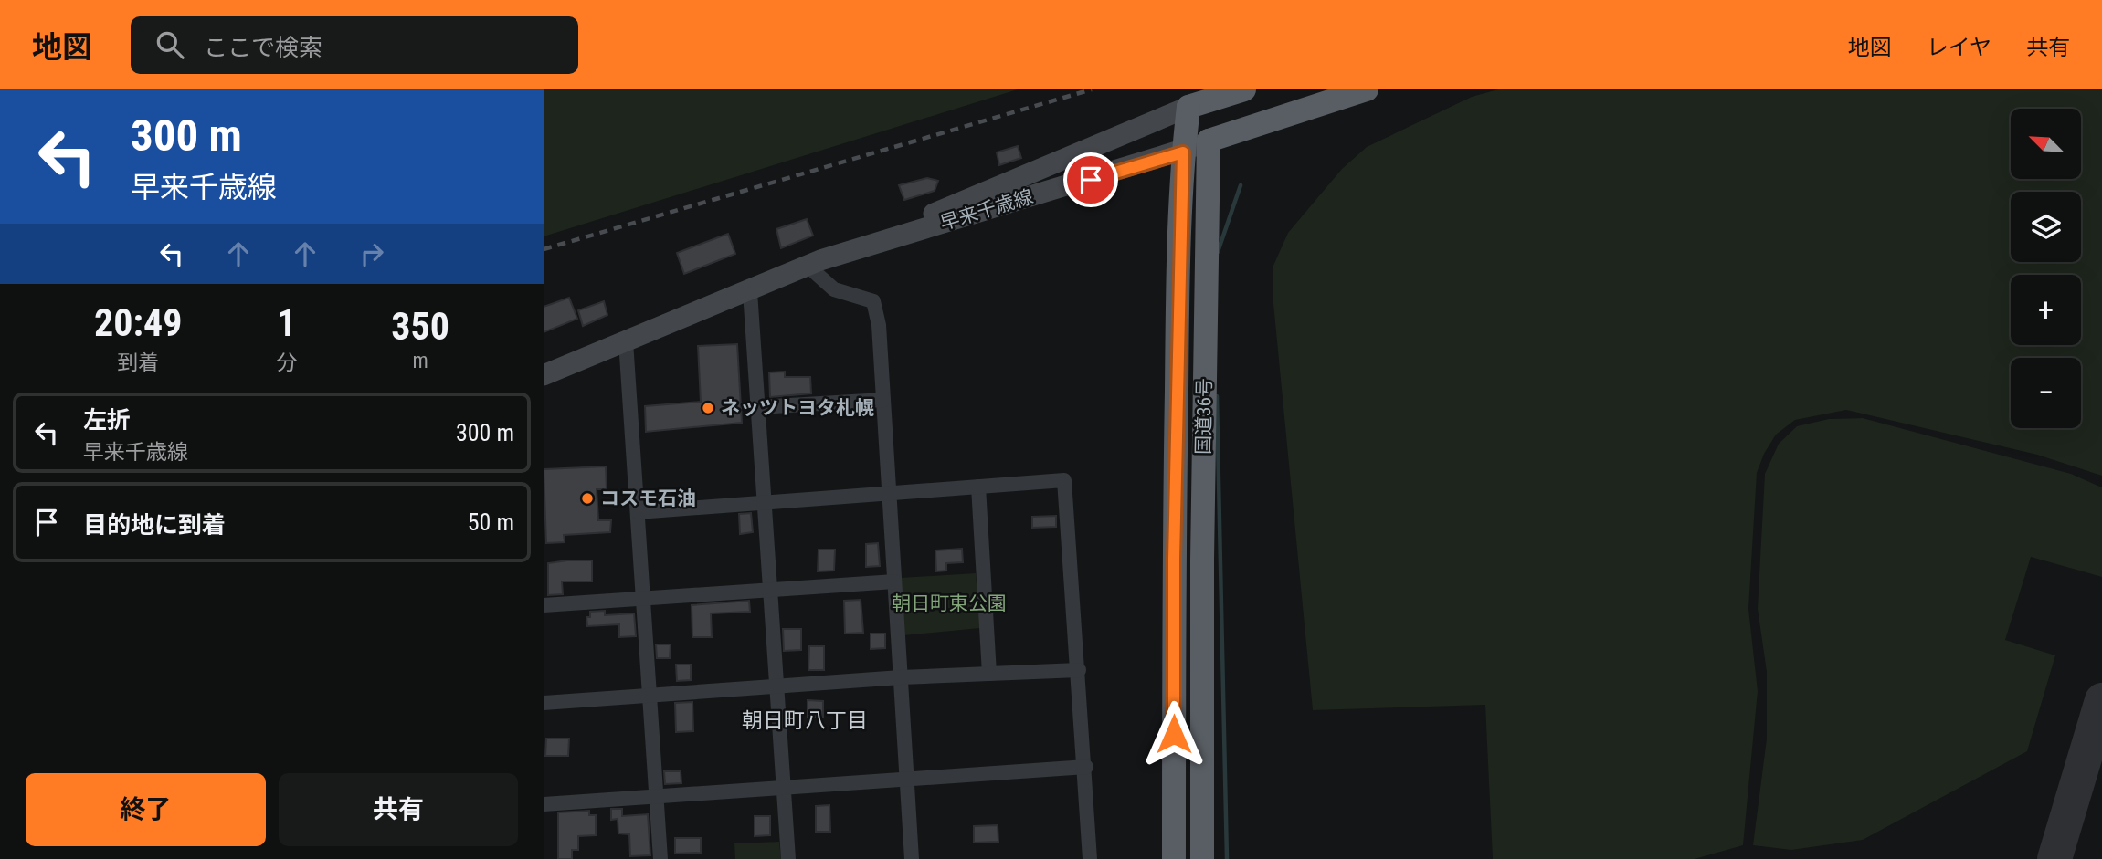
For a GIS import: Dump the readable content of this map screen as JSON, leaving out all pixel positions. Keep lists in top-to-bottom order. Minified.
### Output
{"streets":{"highway":["国道36号"],"main road":["早来千歳線"]},"crossings":[["早来千歳線","国道36号"]],"districts":["朝日町八丁目"],"parks":["朝日町東公園"],"places":["ネッツトヨタ札幌","コスモ石油"],"north":"top left","page":{"header":"地図","search":"ここで検索","nav":["地図","レイヤ","共有"],"turn":["300 m","早来千歳線"],"map_buttons":["+","−"],"eta":["20:49","到着","1","分","350","m"],"list":[{"name":"左折","note":"早来千歳線","value":"300 m"},{"name":"目的地に到着","value":"50 m"}],"buttons":["終了","共有"]}}
